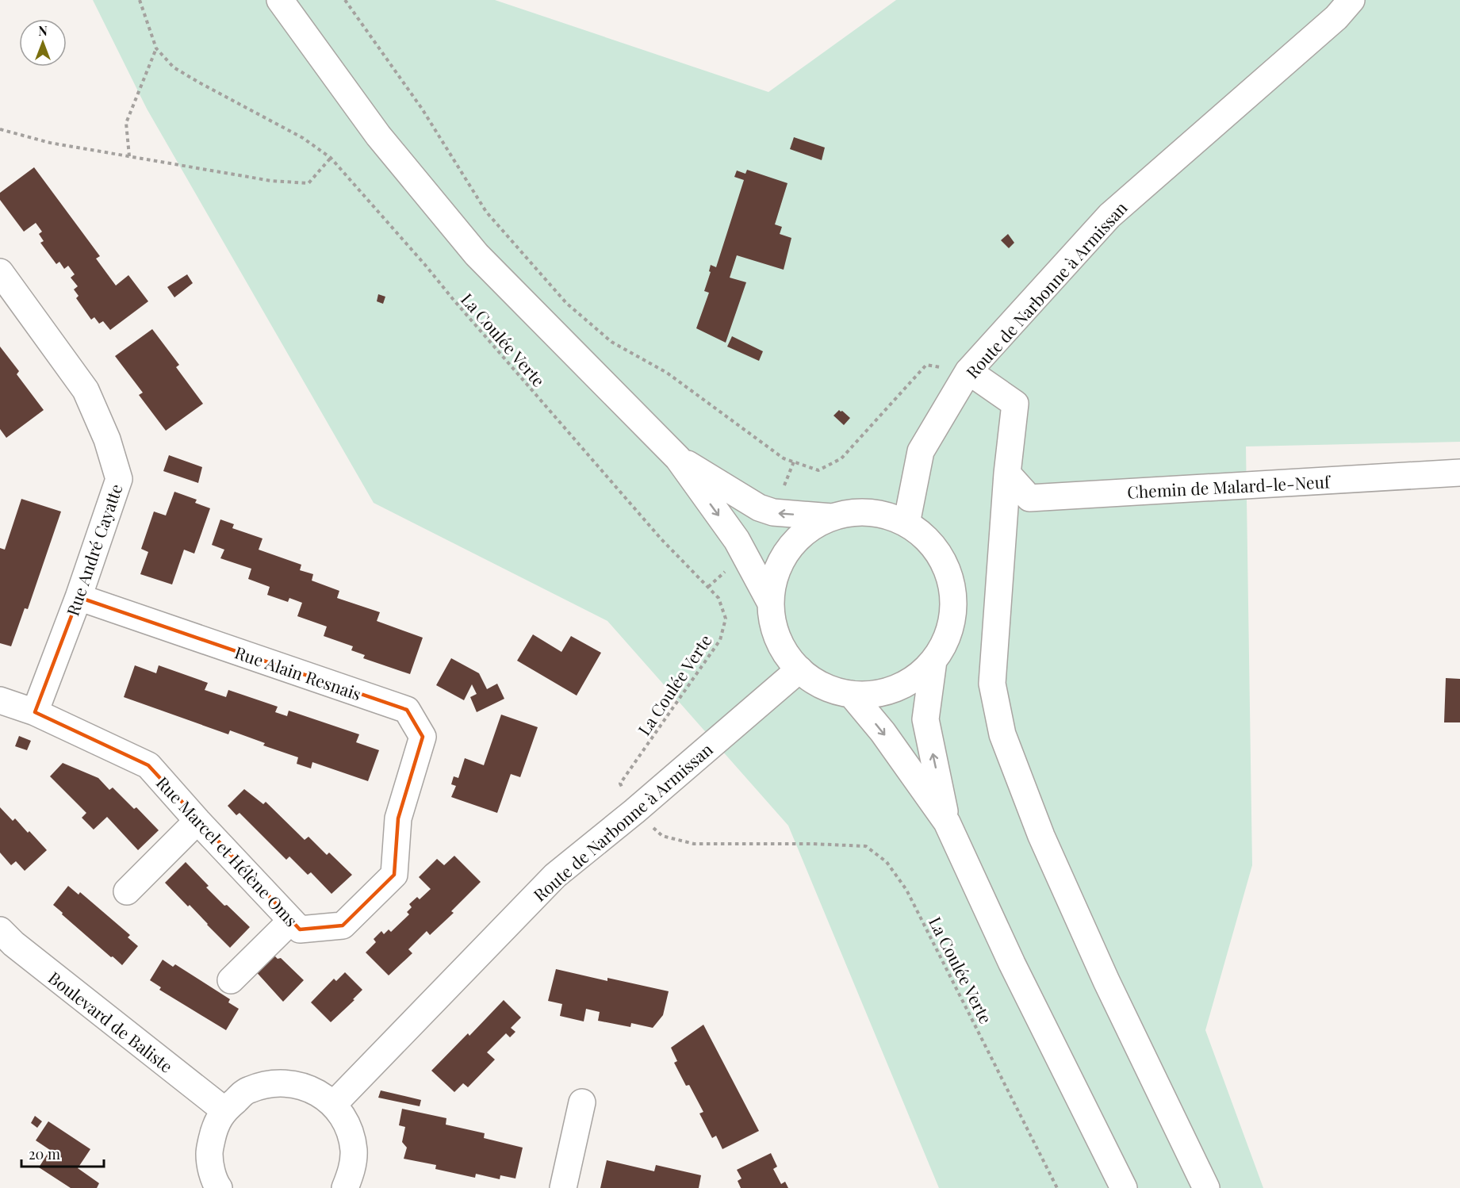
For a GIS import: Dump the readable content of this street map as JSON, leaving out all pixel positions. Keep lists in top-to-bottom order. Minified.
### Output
{"streets":{"street":["Route de Narbonne à Armissan","Chemin de Malard-le-Neuf","Rue André Cayatte","Rue Alain Resnais","Rue Marcel et Hélène Oms","Boulevard de Baliste"],"path":["La Coulée Verte"]},"crossings":[["Route de Narbonne à Armissan","La Coulée Verte"],["Rue André Cayatte","Rue Alain Resnais"],["Rue André Cayatte","Rue Marcel et Hélène Oms"],["Rue Alain Resnais","Rue Marcel et Hélène Oms"]],"scale_bar":"20 m","north":"top"}
